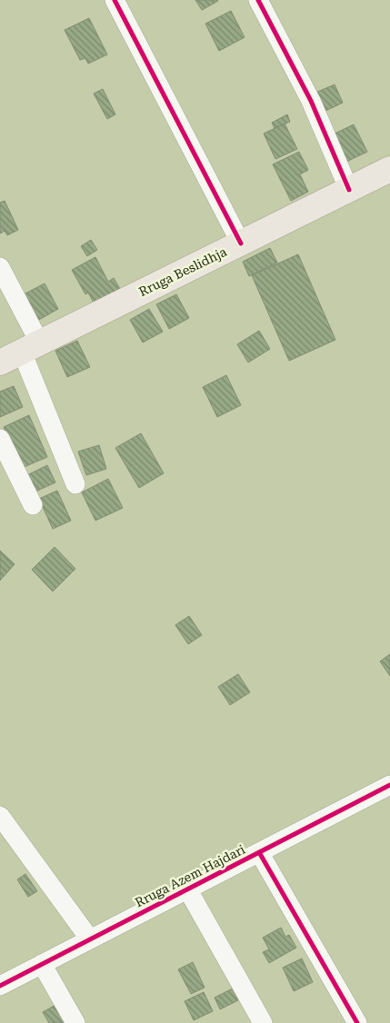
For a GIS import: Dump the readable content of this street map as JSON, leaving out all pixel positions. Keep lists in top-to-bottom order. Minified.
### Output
{"streets":{"main road":["Rruga Beslidhja"],"street":["Rruga Azem Hajdari"]}}
